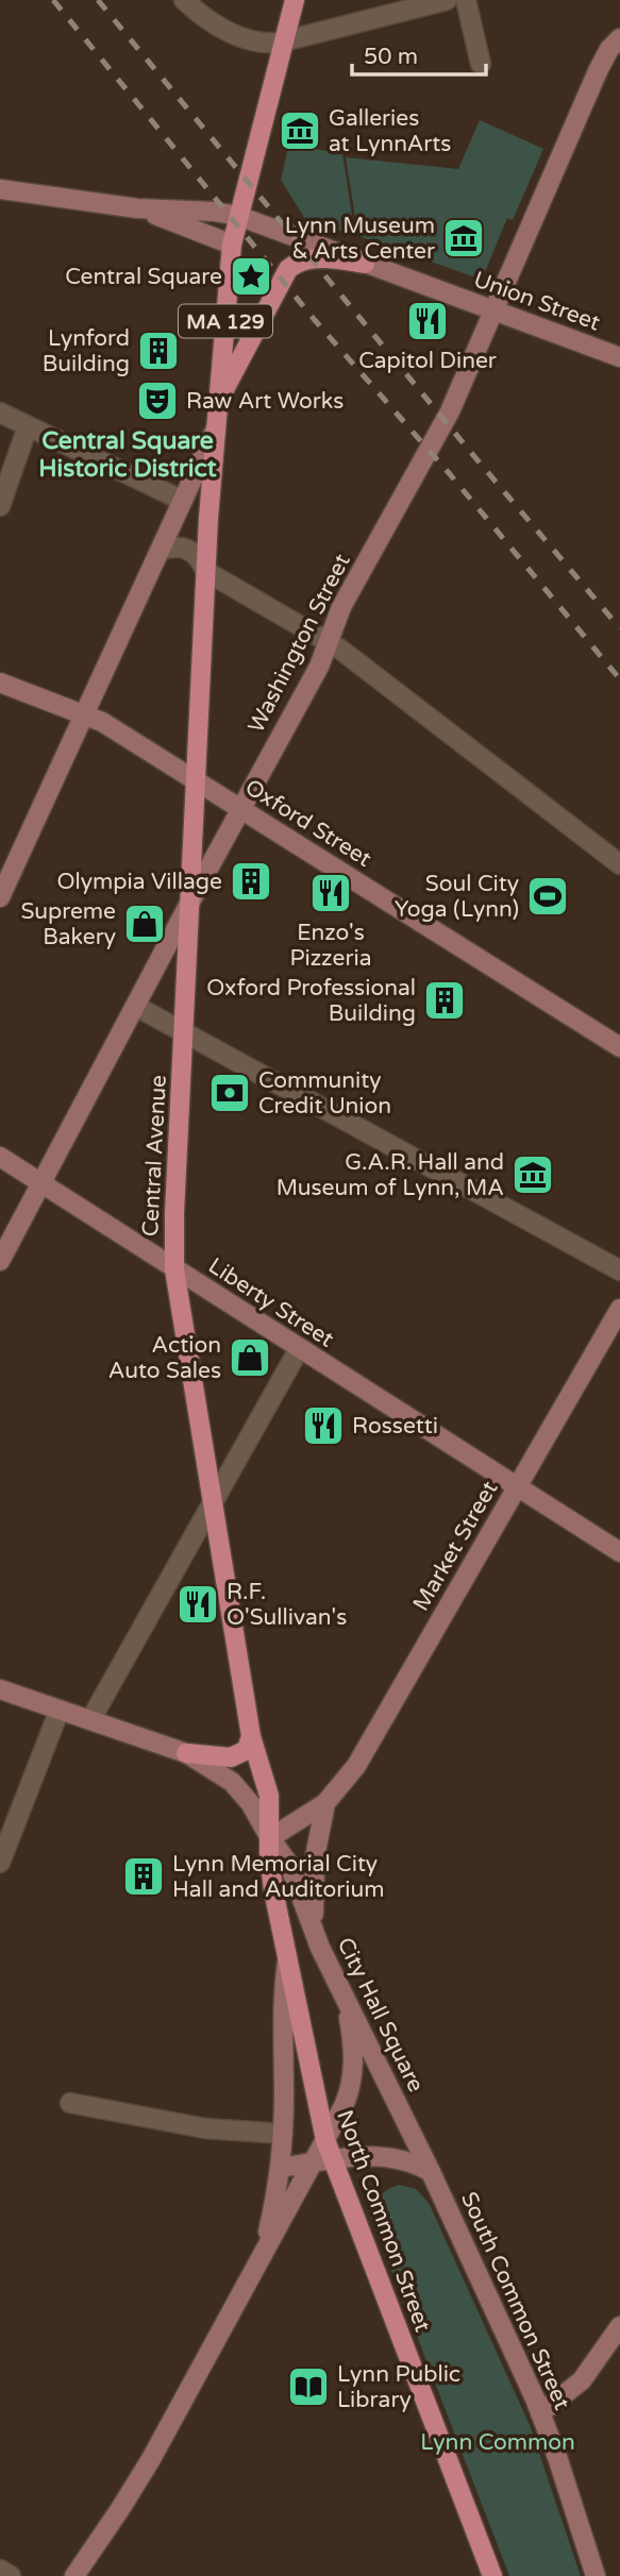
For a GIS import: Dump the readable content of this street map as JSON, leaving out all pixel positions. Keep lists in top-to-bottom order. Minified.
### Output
{"streets":{"main road":["Union Street","MA 129","Washington Street","Oxford Street","Central Avenue","Liberty Street","Market Street","City Hall Square","North Common Street","South Common Street"]},"crossings":[["Union Street","MA 129"],["Union Street","Washington Street"],["MA 129","Central Avenue"],["Washington Street","Oxford Street"],["Washington Street","Central Avenue"],["Washington Street","Liberty Street"],["Oxford Street","Central Avenue"],["Central Avenue","Liberty Street"],["Central Avenue","City Hall Square"],["Liberty Street","Market Street"],["Market Street","City Hall Square"],["City Hall Square","North Common Street"],["City Hall Square","South Common Street"]],"districts":["Central Square Historic District"],"parks":["Lynn Common"],"places":{"museum":["Galleries at LynnArts","Lynn Museum & Arts Center","G.A.R. Hall and Museum of Lynn, MA"],"place":["Central Square"],"restaurant":["Capitol Diner","Enzo's Pizzeria","Rossetti","R.F. O'Sullivan's"],"building":["Lynford Building","Olympia Village","Oxford Professional Building","Lynn Memorial City Hall and Auditorium"],"theatre":["Raw Art Works"],"sports":["Soul City Yoga (Lynn)"],"shop":["Supreme Bakery","Action Auto Sales"],"bank":["Community Credit Union"],"library":["Lynn Public Library"]},"scale_bar":"50 m"}
